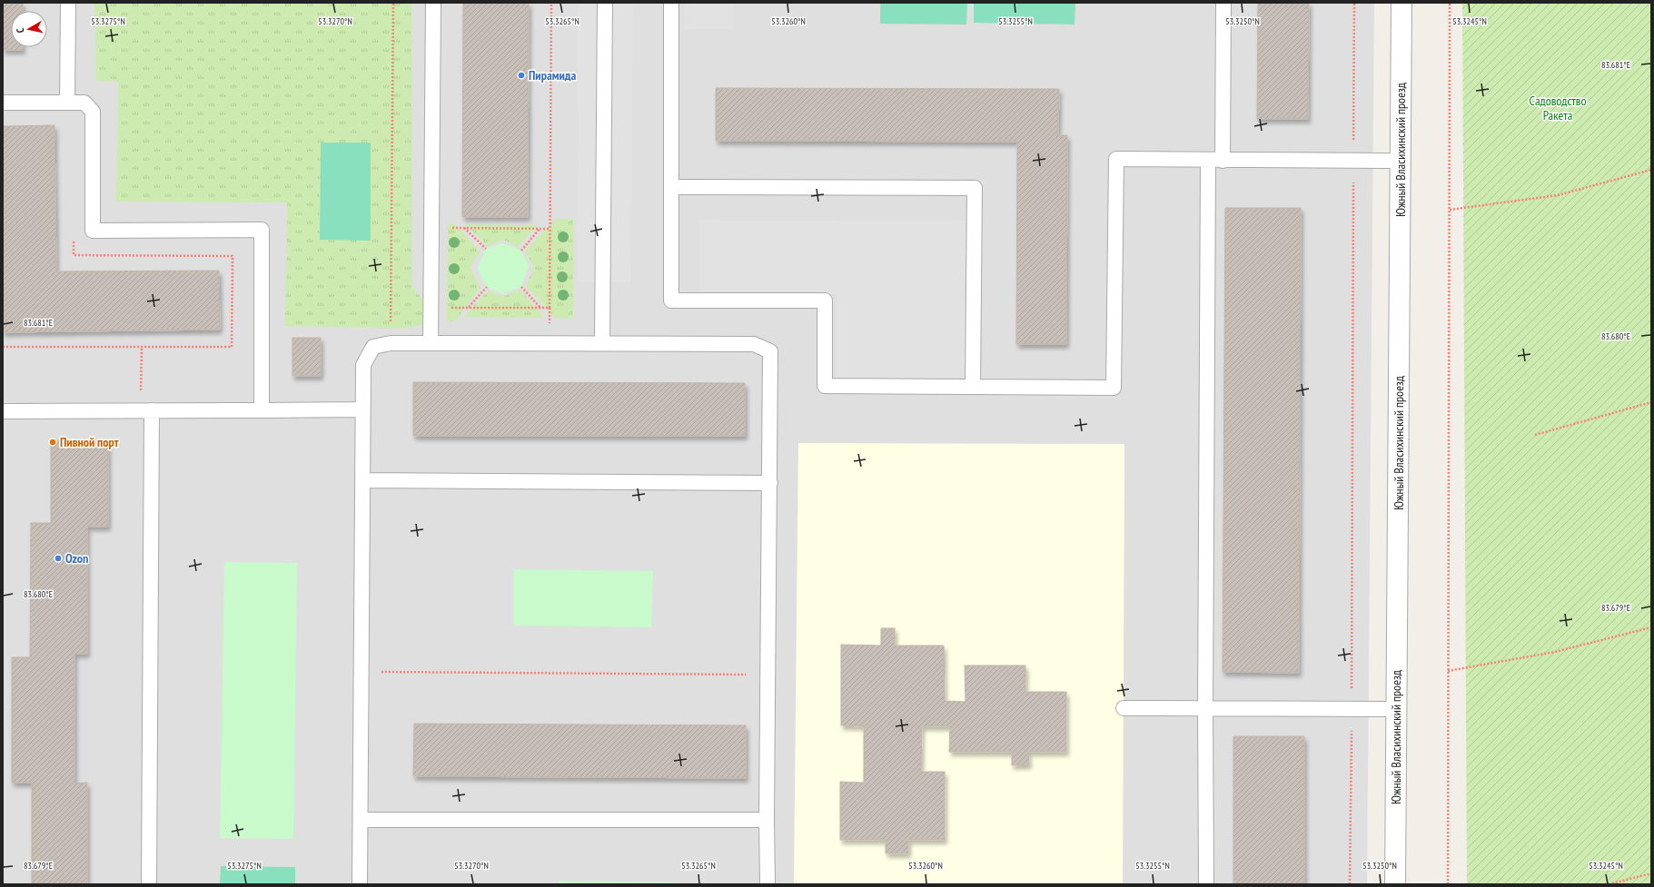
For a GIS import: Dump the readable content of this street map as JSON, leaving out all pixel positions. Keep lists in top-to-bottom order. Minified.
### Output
{"streets":{"street":["Южный Власихинский проезд"]},"parks":["Садоводство Ракета"],"places":["Пирамида","Пивной порт","Ozon"],"north":"left","coordinates":["53.3275°N","53.3270°N","53.3265°N","53.3260°N","53.3255°N","53.3250°N","53.3245°N","83.681°E","83.680°E","83.679°E"]}
